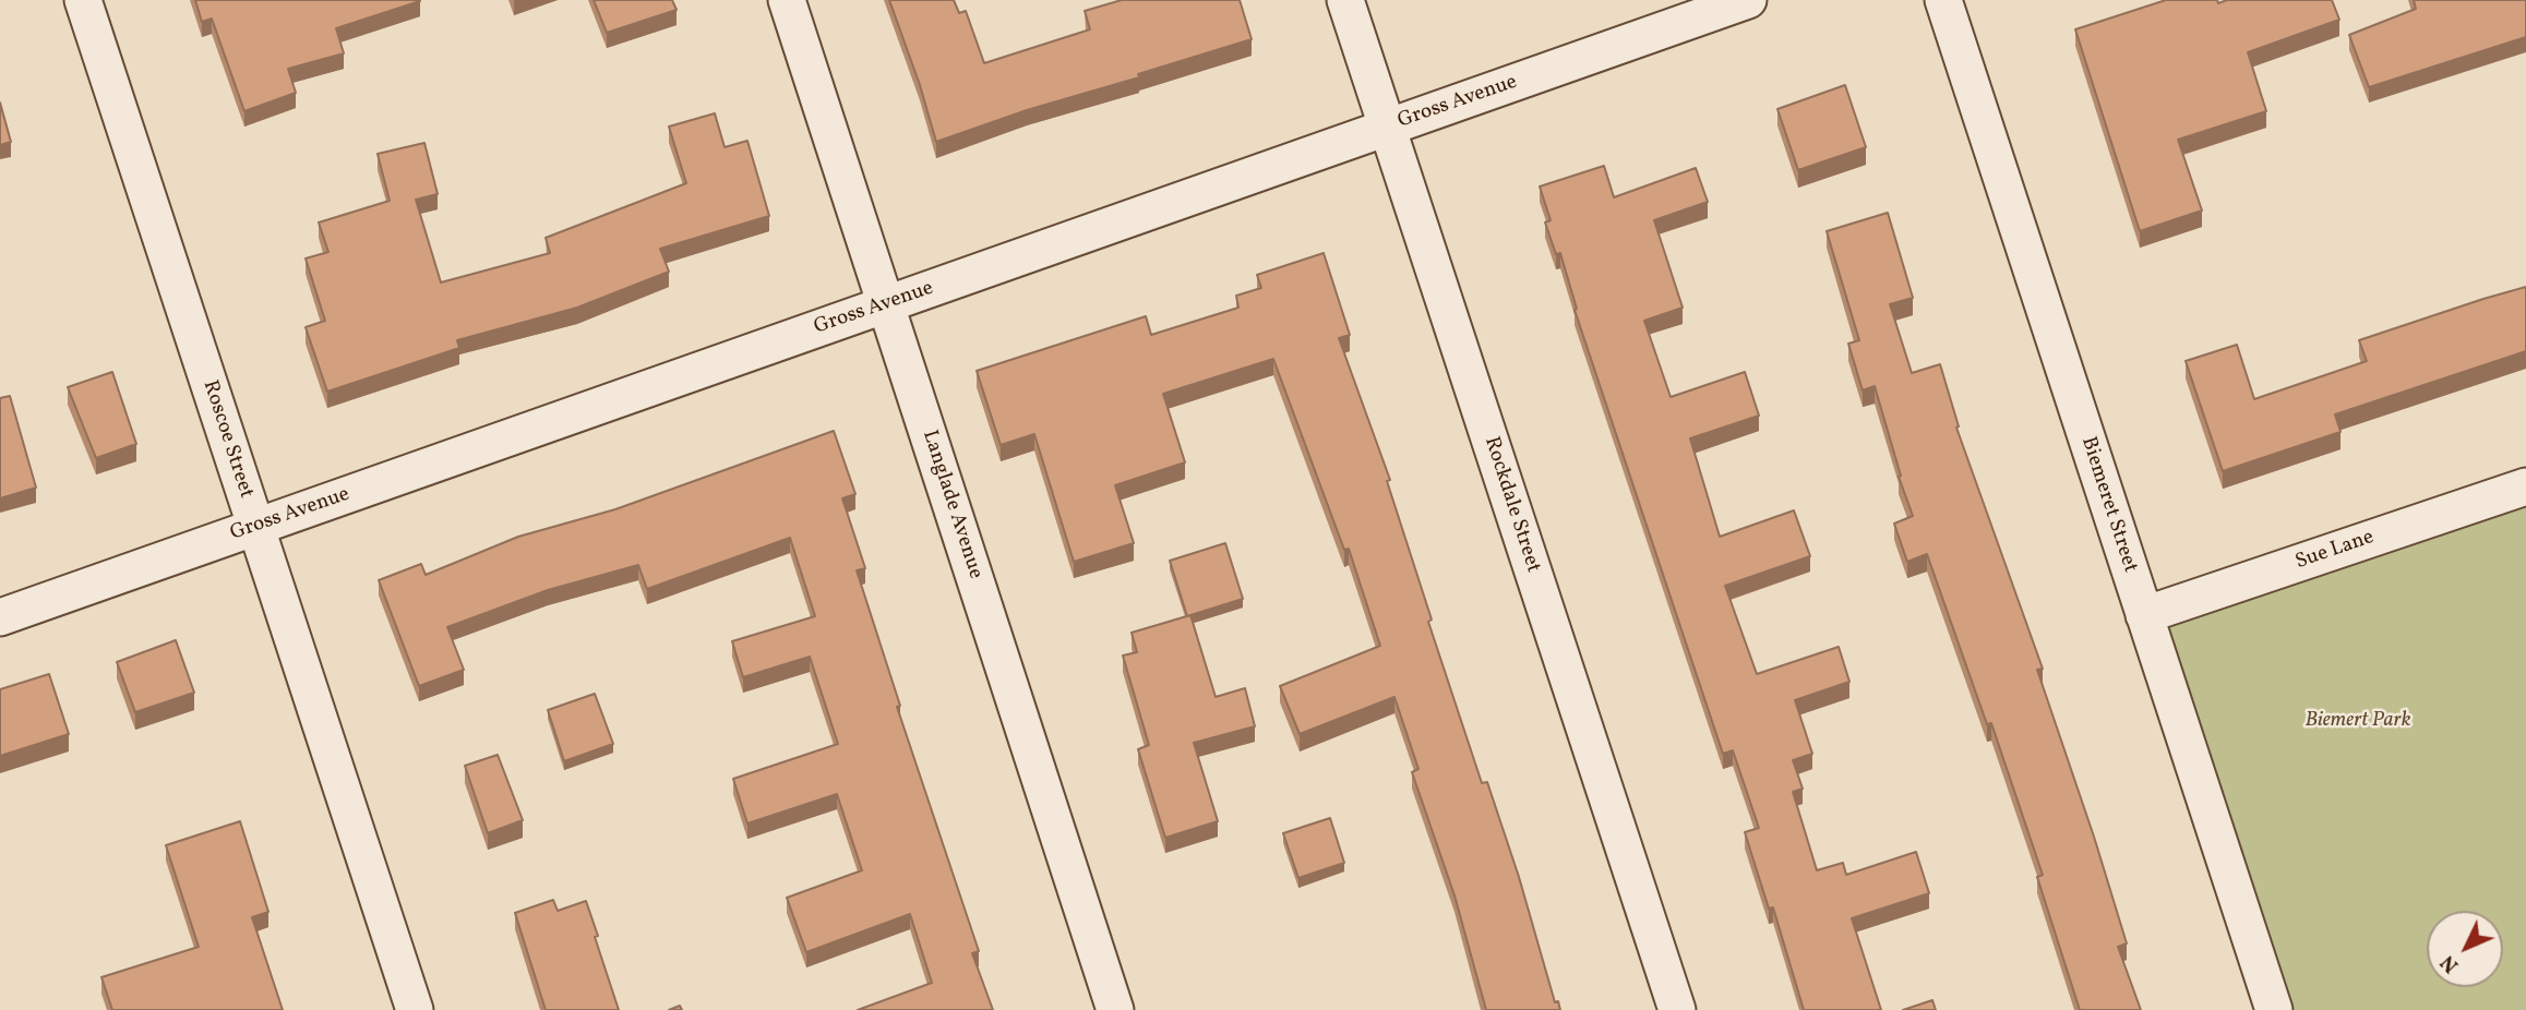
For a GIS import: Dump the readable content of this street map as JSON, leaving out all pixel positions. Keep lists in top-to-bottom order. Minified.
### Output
{"streets":{"street":["Gross Avenue","Roscoe Street","Langlade Avenue","Rockdale Street","Biemeret Street","Sue Lane"]},"crossings":[["Gross Avenue","Roscoe Street"],["Gross Avenue","Langlade Avenue"],["Gross Avenue","Rockdale Street"],["Biemeret Street","Sue Lane"]],"parks":["Biemert Park"],"north":"bottom left"}
